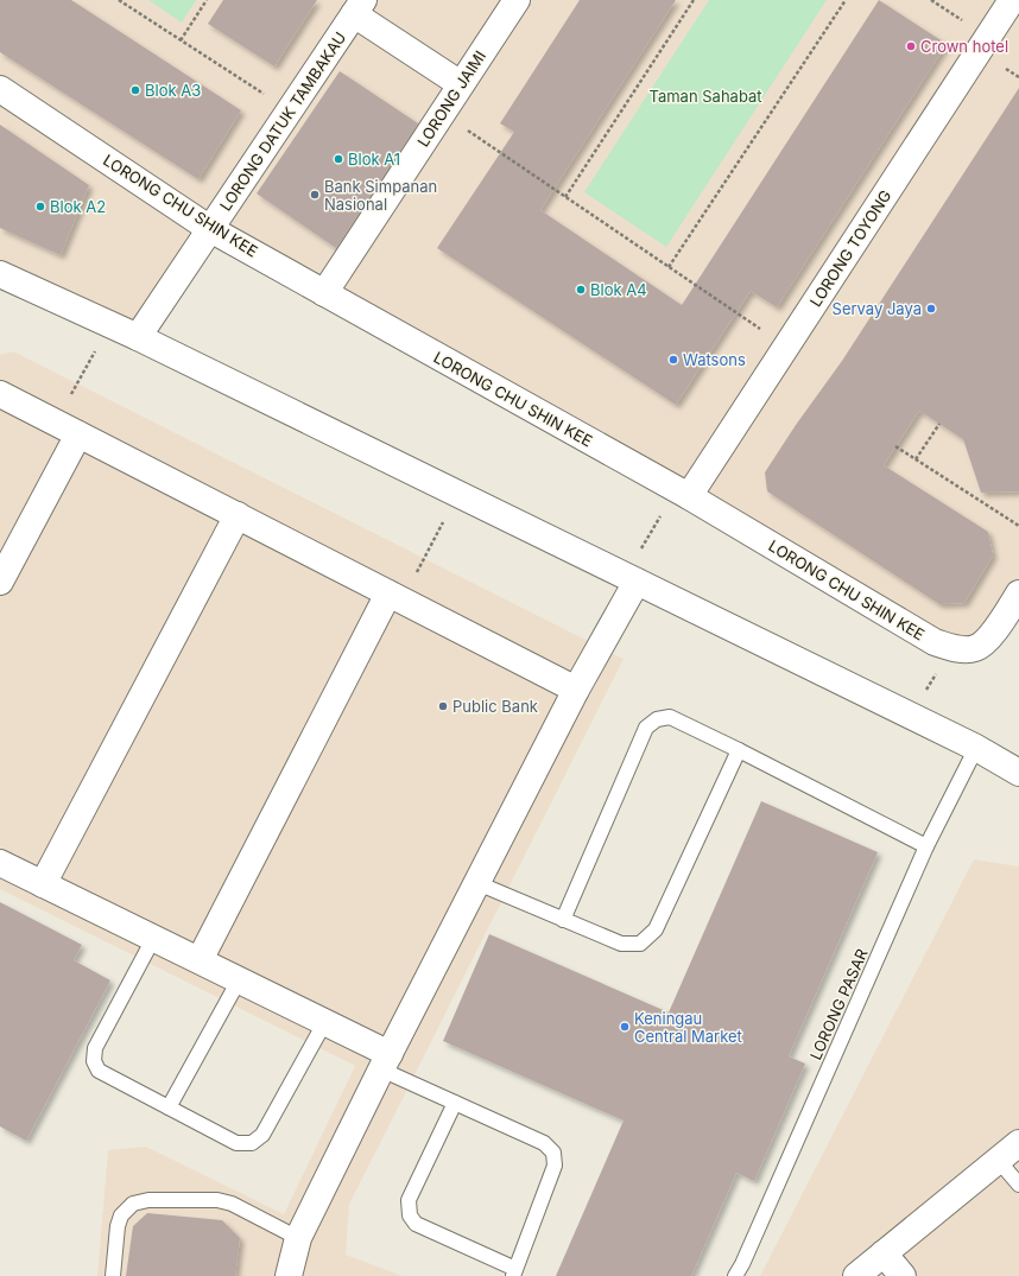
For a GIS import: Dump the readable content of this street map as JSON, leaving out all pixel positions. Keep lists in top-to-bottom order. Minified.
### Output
{"streets":{"street":["LORONG JAIMI","LORONG DATUK TAMBAKAU","LORONG CHU SHIN KEE","LORONG TOYONG"],"lane":["LORONG PASAR"]},"crossings":[["LORONG JAIMI","LORONG CHU SHIN KEE"],["LORONG DATUK TAMBAKAU","LORONG CHU SHIN KEE"],["LORONG CHU SHIN KEE","LORONG TOYONG"]],"parks":["Taman Sahabat"],"places":["Crown hotel","Blok A3","Blok A1","Bank Simpanan Nasional","Blok A2","Blok A4","Servay Jaya","Watsons","Public Bank","Keningau Central Market"]}
